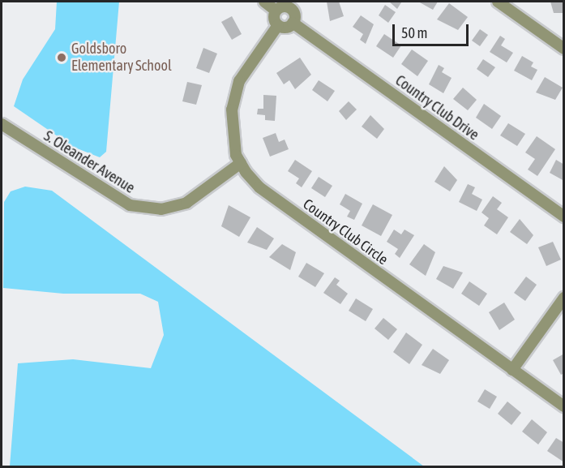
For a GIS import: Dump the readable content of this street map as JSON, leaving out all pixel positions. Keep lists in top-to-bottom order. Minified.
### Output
{"streets":{"street":["Country Club Drive","S. Oleander Avenue","Country Club Circle"]},"crossings":[["Country Club Drive","Country Club Circle"],["S. Oleander Avenue","Country Club Circle"]],"places":["Goldsboro Elementary School"],"scale_bar":"50 m"}
